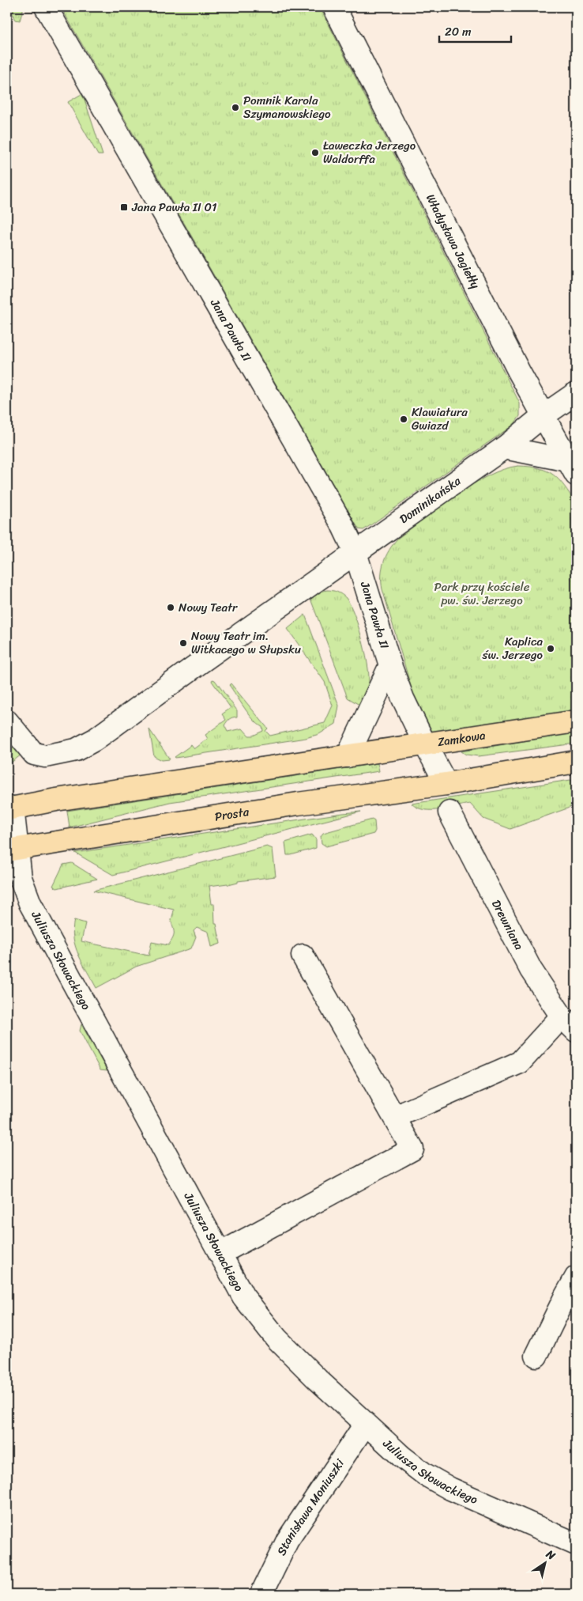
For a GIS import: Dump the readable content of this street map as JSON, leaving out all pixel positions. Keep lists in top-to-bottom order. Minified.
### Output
{"streets":{"main road":["Zamkowa","Prosta"],"street":["Władysława Jagiełły","Jana Pawła II","Dominikańska","Drewniana","Juliusza Słowackiego","Stanisława Moniuszki"]},"crossings":[["Władysława Jagiełły","Dominikańska"],["Jana Pawła II","Dominikańska"],["Jana Pawła II","Zamkowa"],["Jana Pawła II","Prosta"],["Prosta","Juliusza Słowackiego"],["Juliusza Słowackiego","Stanisława Moniuszki"]],"parks":["Park przy kościele pw. św. Jerzego"],"places":{"other":["Pomnik Karola Szymanowskiego","Ławeczka Jerzego Waldorffa","Klawiatura Gwiazd","Nowy Teatr","Nowy Teatr im. Witkacego w Słupsku","Kaplica św. Jerzego"],"transit":["Jana Pawła II 01"]},"scale_bar":"20 m","north":"top right"}
